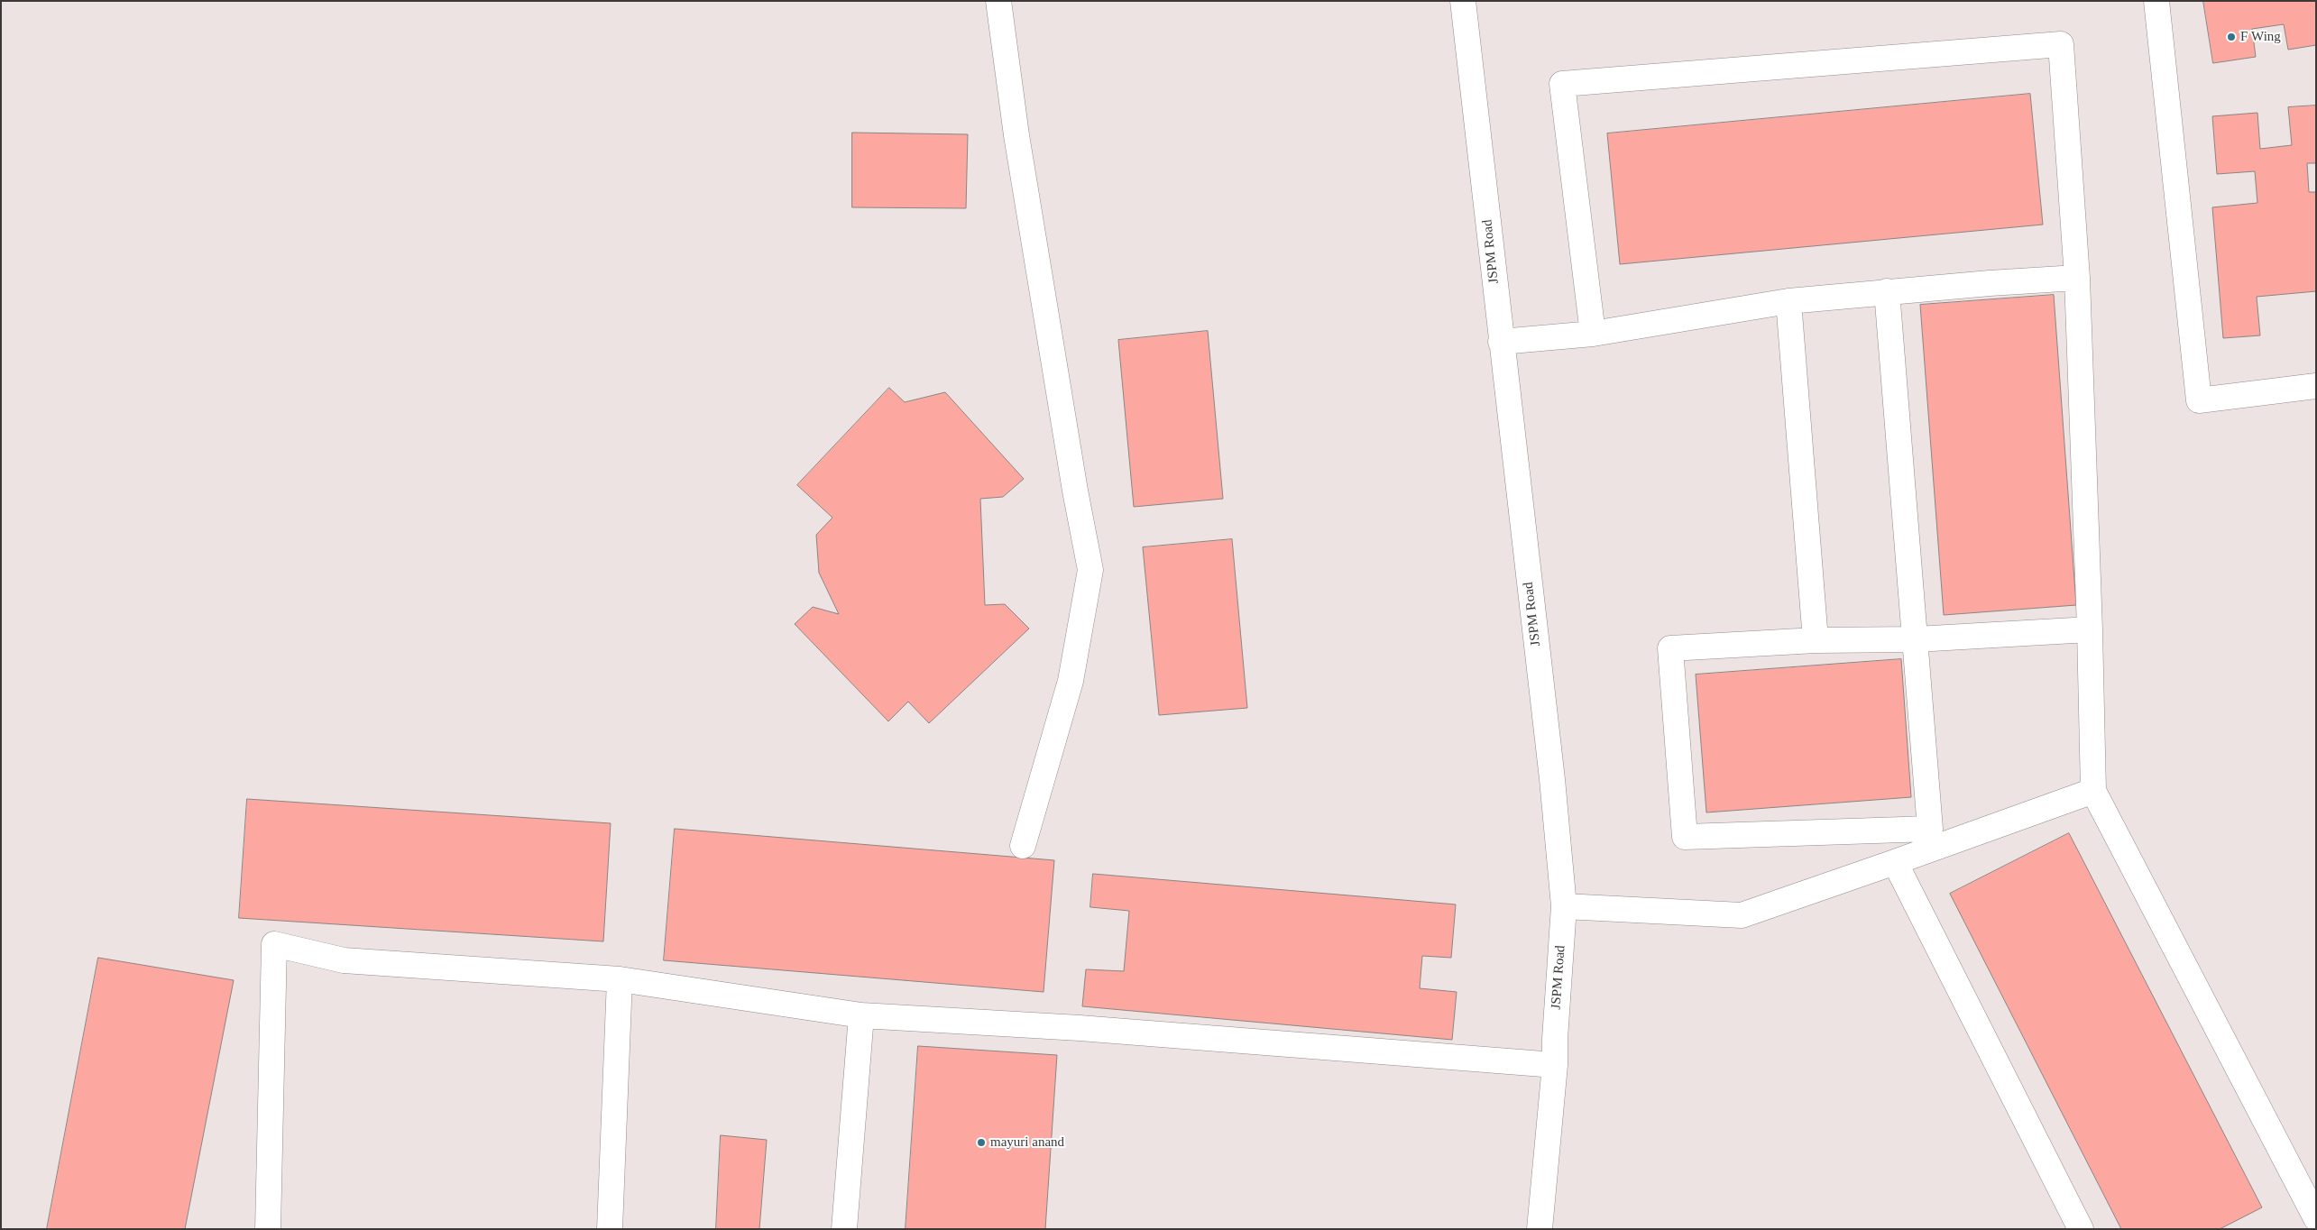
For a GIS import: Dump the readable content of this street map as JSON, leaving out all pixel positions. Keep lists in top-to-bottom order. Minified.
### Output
{"streets":{"street":["JSPM Road"]},"places":["F Wing","mayuri anand"]}
